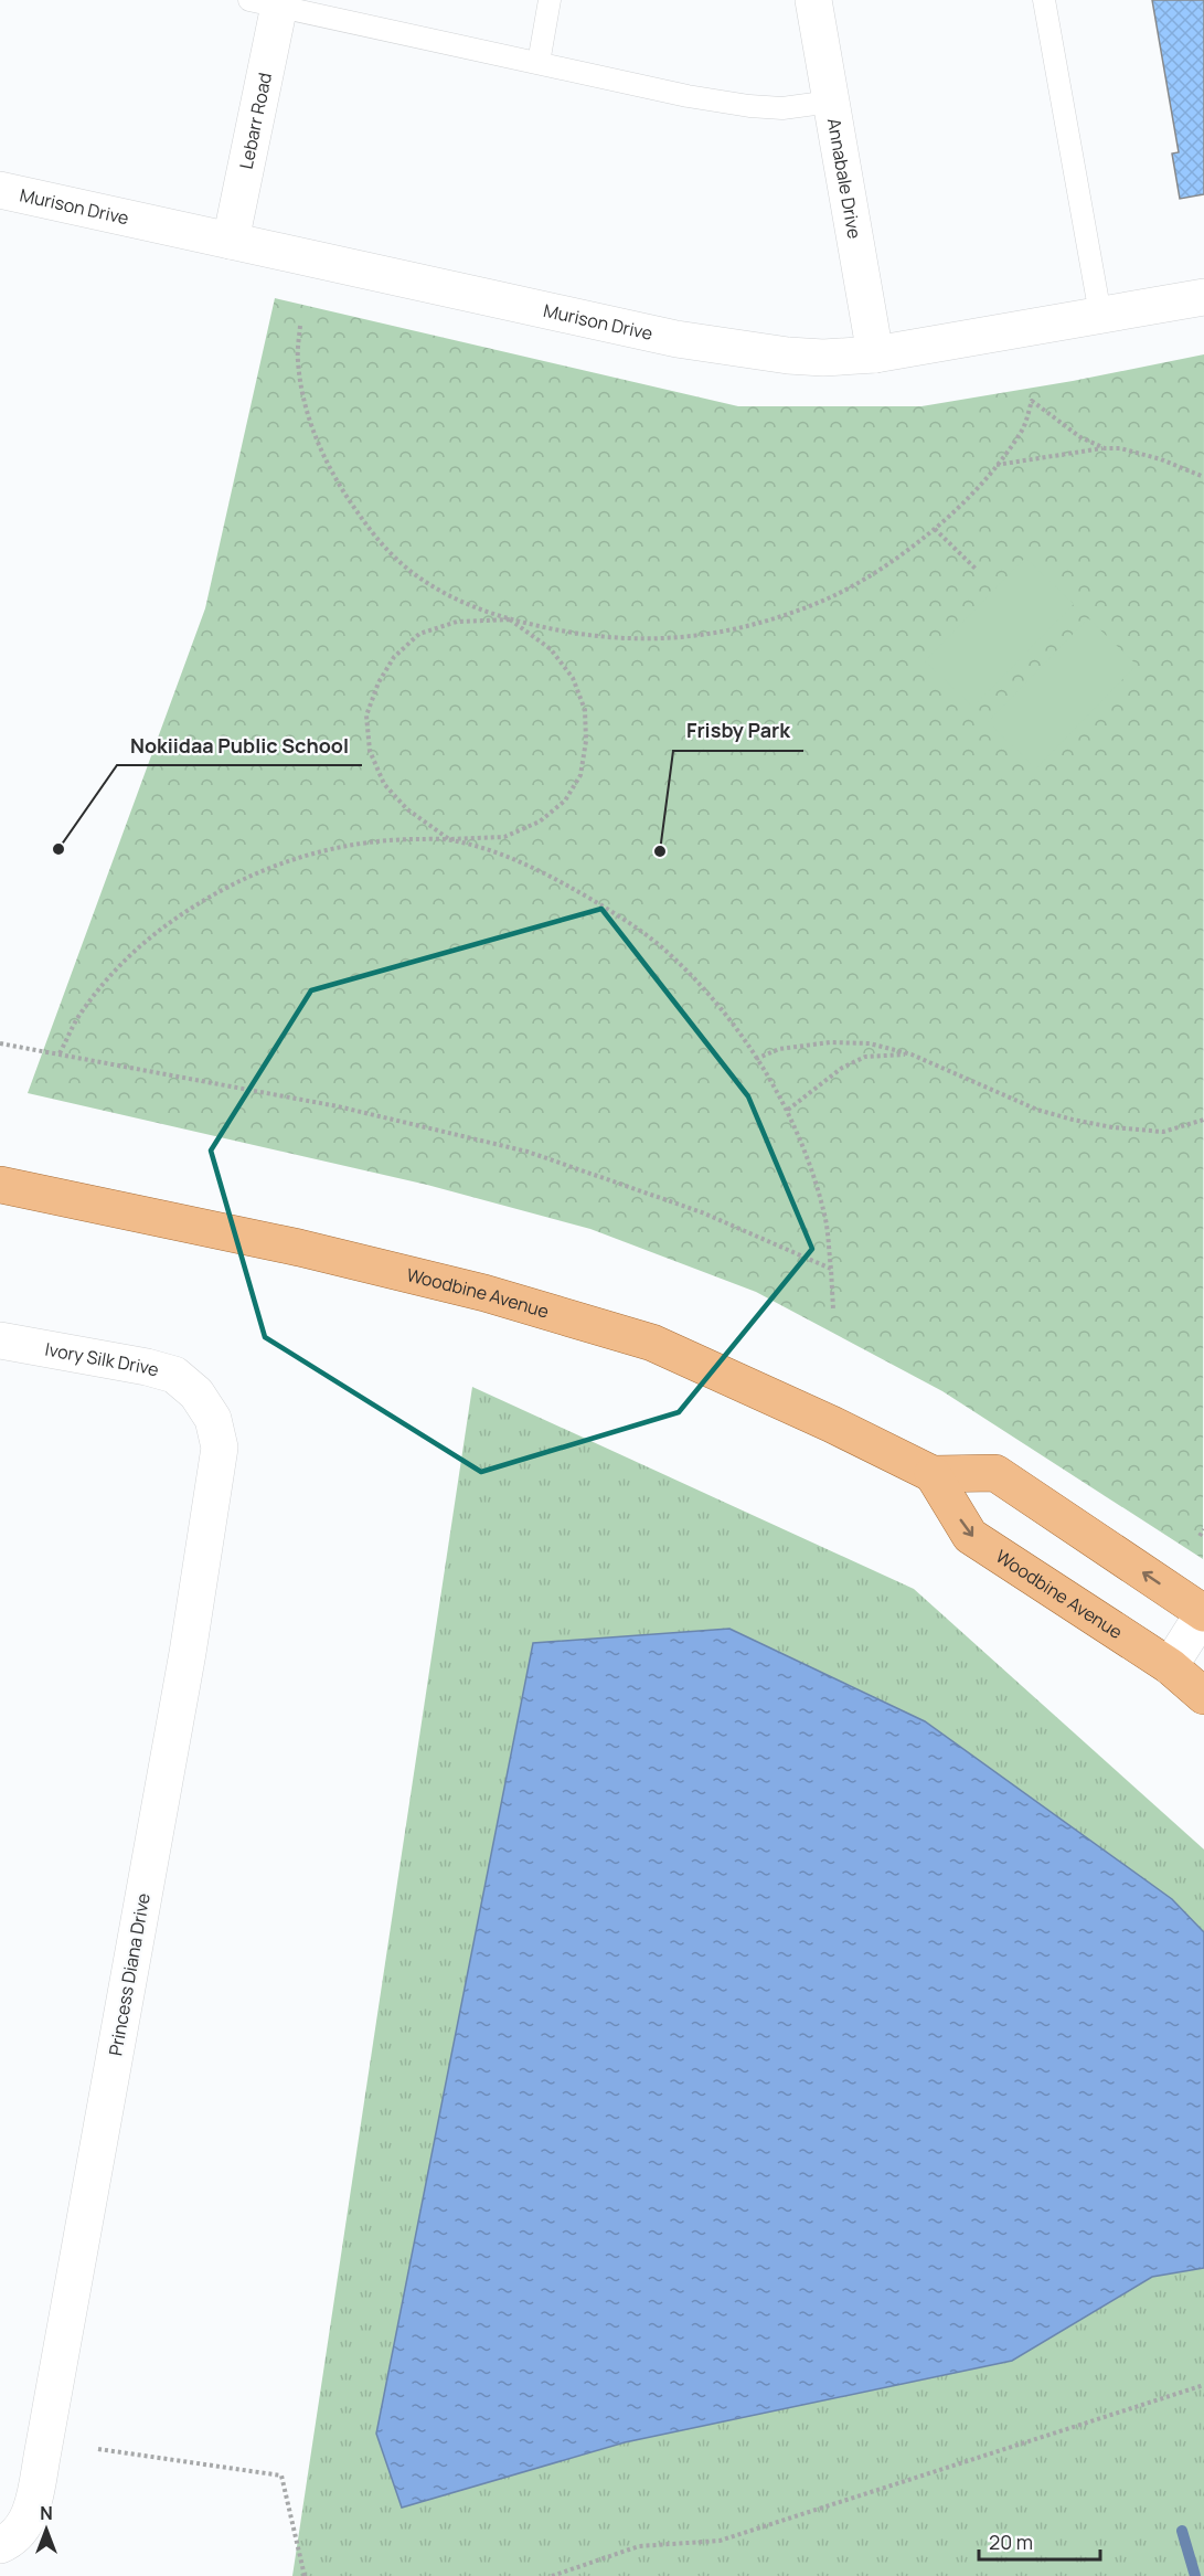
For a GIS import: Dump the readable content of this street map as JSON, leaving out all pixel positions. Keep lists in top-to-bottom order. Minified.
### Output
{"streets":{"main road":["Woodbine Avenue"],"street":["Lebarr Road","Annabale Drive","Murison Drive","Ivory Silk Drive","Princess Diana Drive"]},"crossings":[["Lebarr Road","Murison Drive"],["Annabale Drive","Murison Drive"],["Ivory Silk Drive","Princess Diana Drive"]],"places":["Nokiidaa Public School","Frisby Park"],"scale_bar":"20 m","north":"top"}
